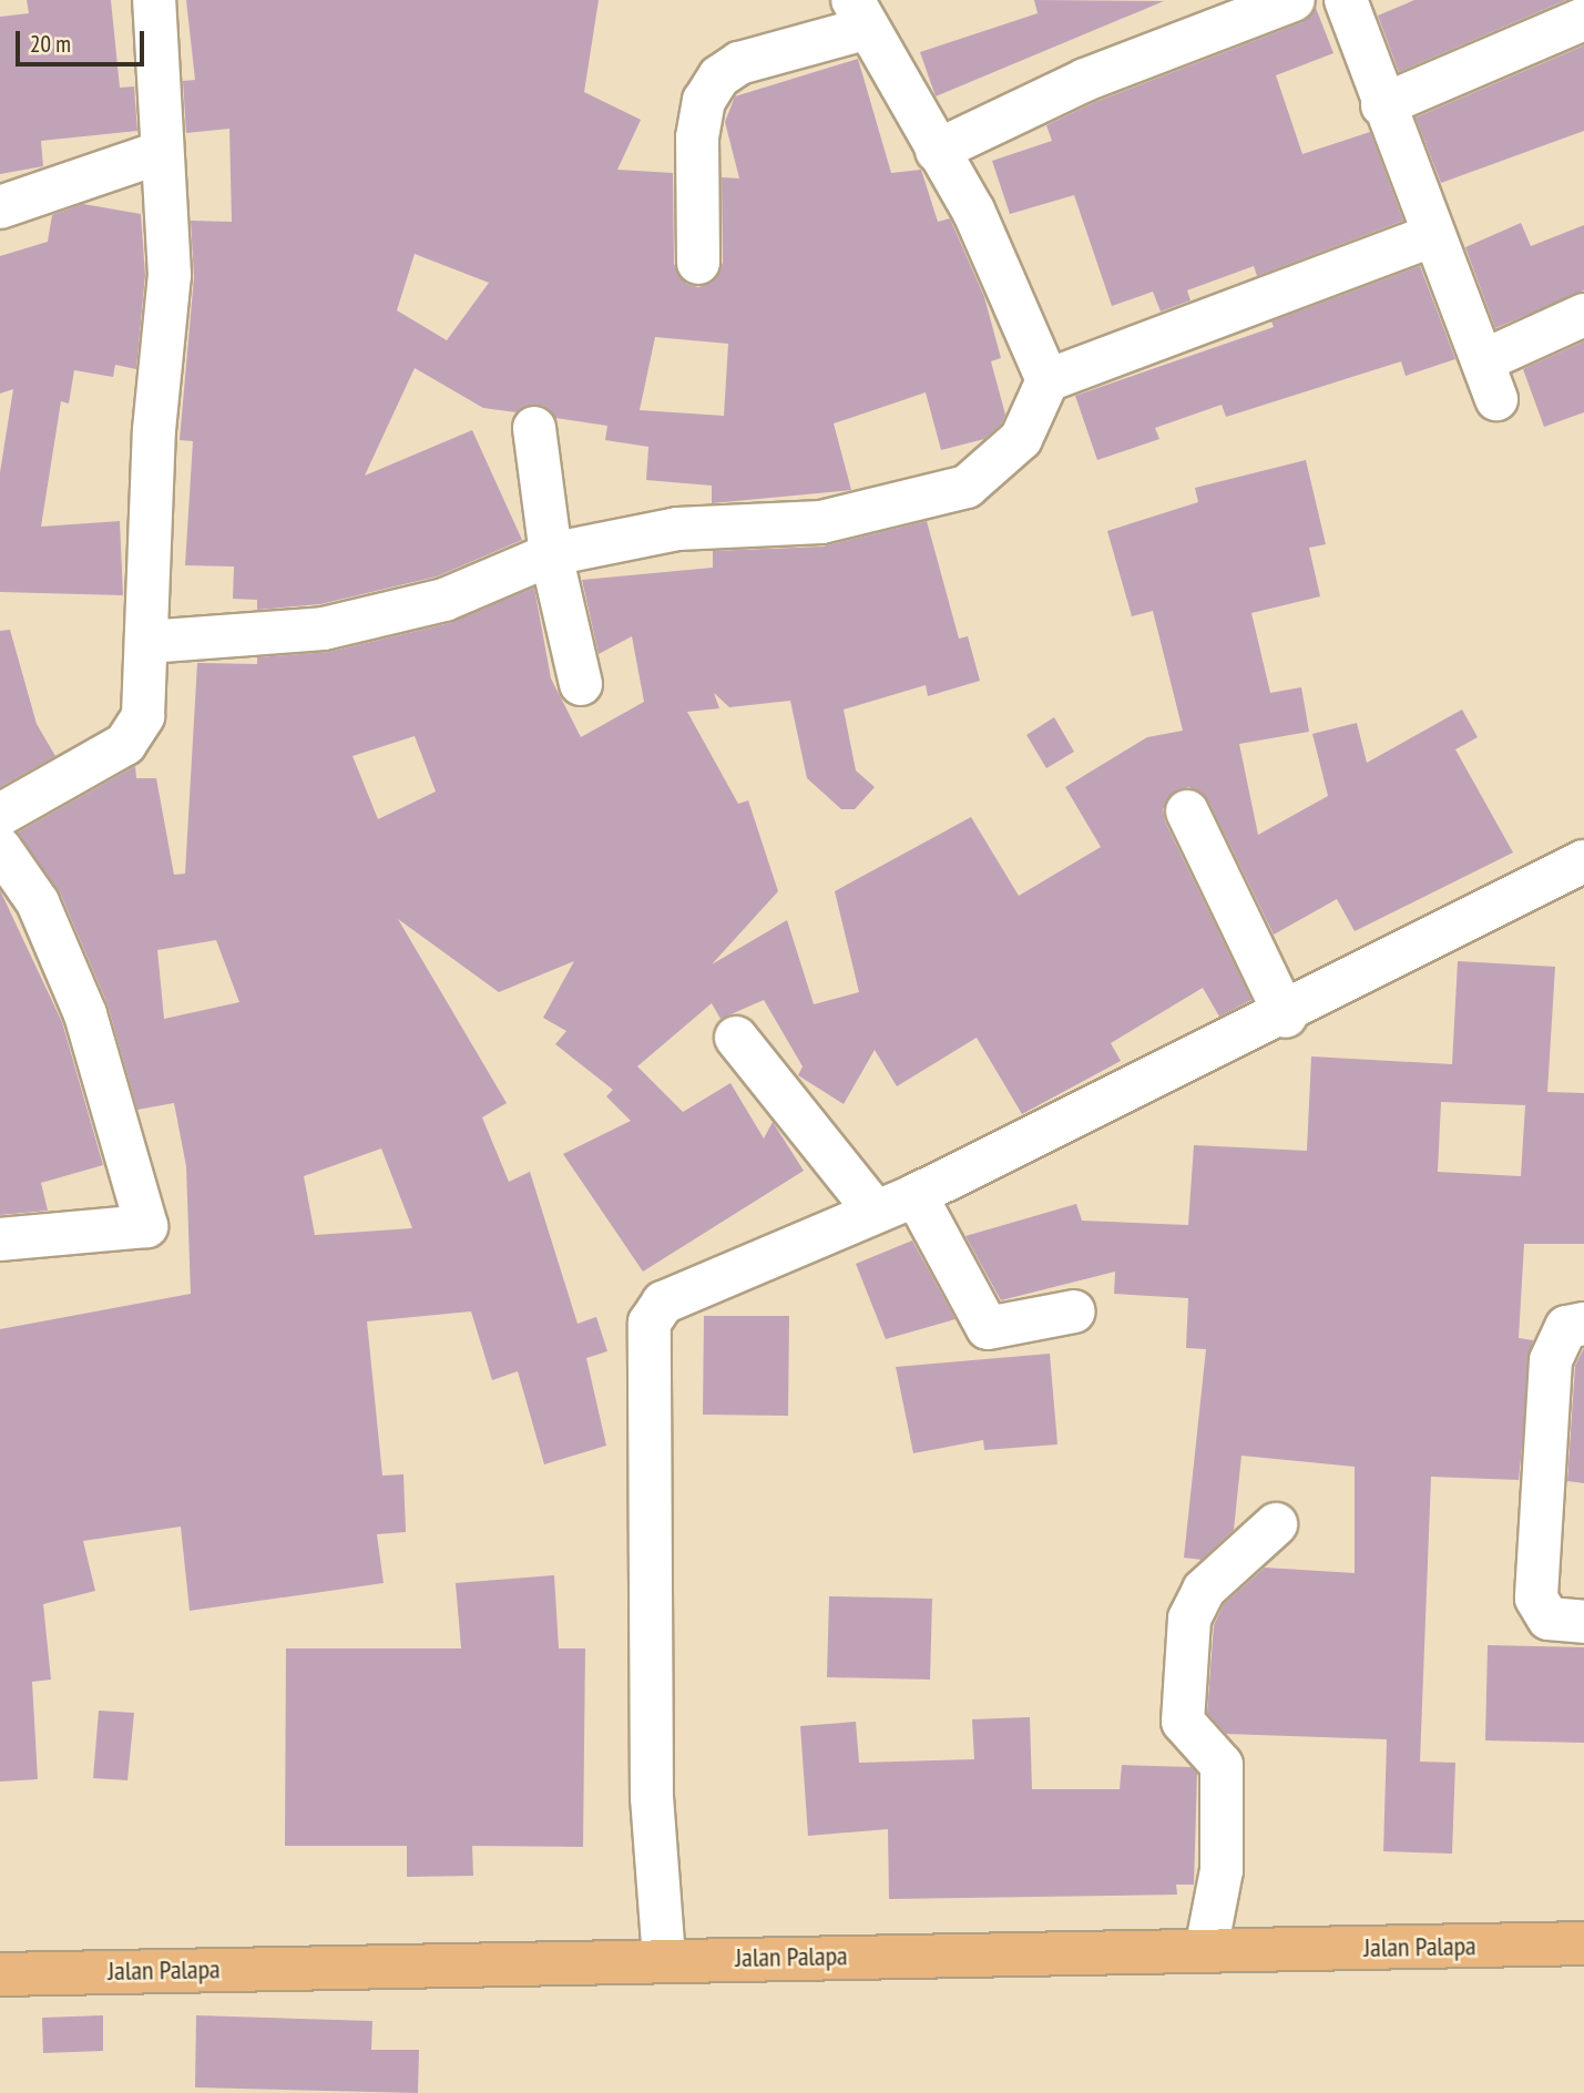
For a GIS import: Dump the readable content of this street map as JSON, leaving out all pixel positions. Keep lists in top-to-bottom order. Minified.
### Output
{"streets":{"main road":["Jalan Palapa"]},"scale_bar":"20 m"}
